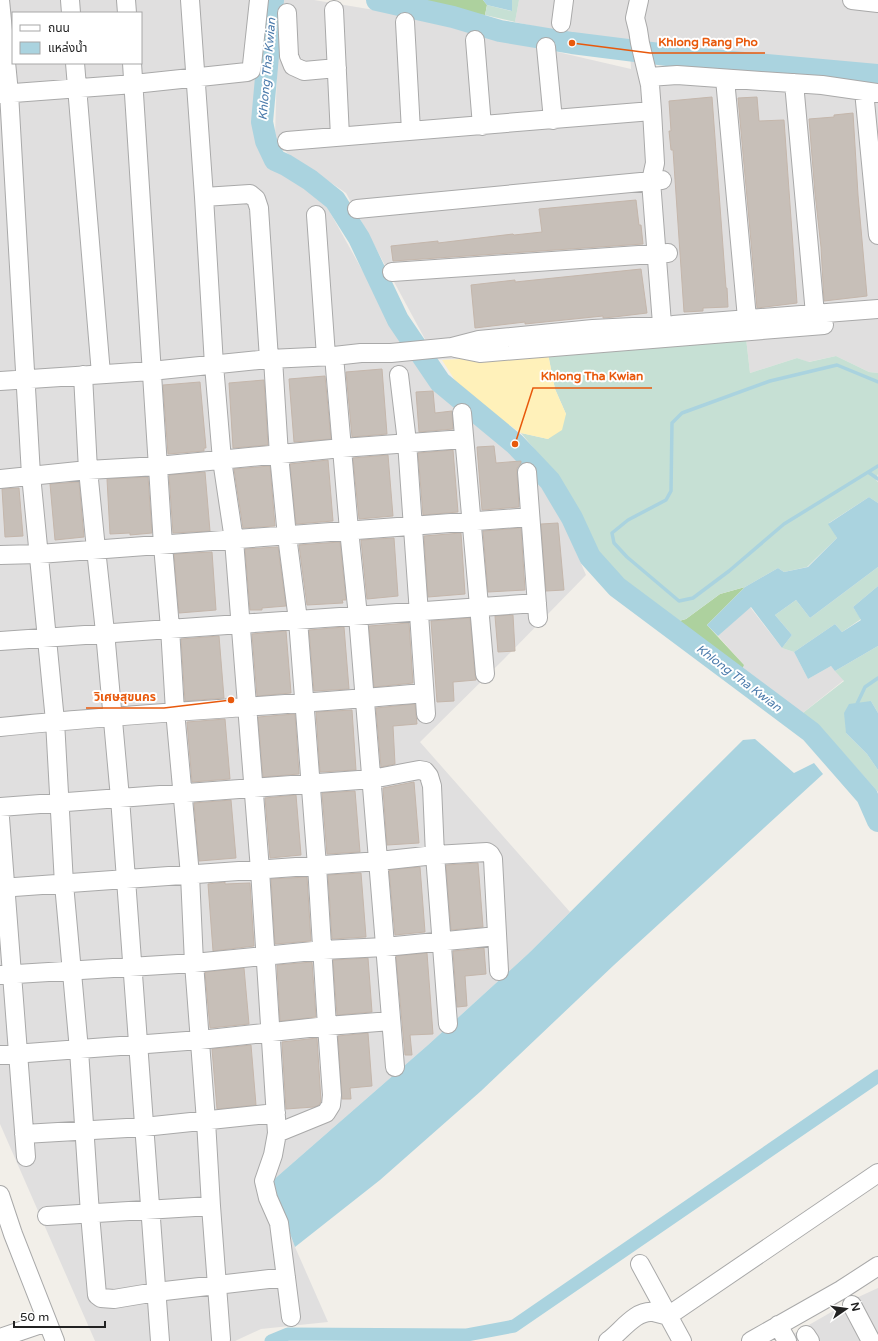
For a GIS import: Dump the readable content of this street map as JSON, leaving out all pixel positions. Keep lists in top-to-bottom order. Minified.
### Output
{"water":["Khlong Tha Kwian"],"places":["Khlong Rang Pho","Khlong Tha Kwian","วิเศษสุขนคร"],"legend":["ถนน","แหล่งน้ำ"],"scale_bar":"50 m","north":"right"}
